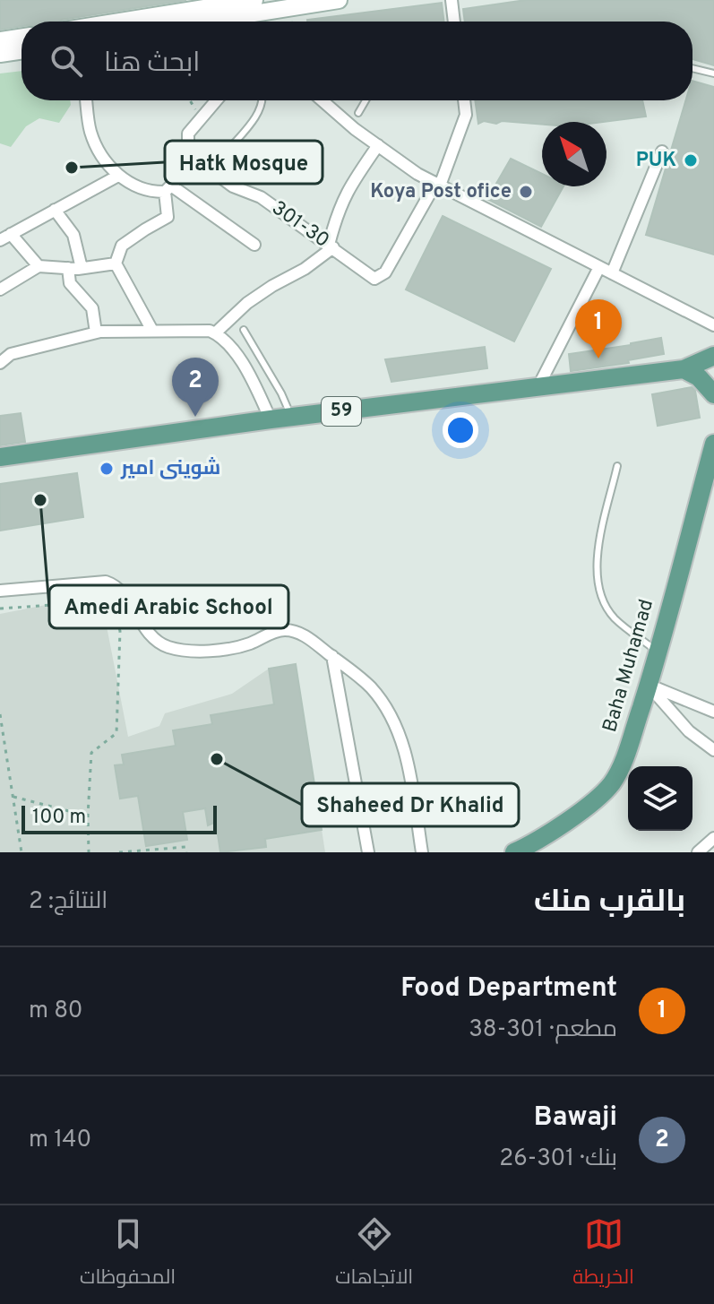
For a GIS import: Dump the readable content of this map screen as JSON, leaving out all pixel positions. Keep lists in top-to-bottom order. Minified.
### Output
{"streets":{"main road":["59","Baha Muhamad"],"street":["301-30"]},"places":["PUK","Hatk Mosque","Koya Post ofice","شوينى امير","Amedi Arabic School","Shaheed Dr Khalid"],"scale_bar":"100 m","north":"top left","page":{"search":"ابحث هنا","pins":["1","2"],"scale":"100 m","heading":["بالقرب منك","النتائج: 2"],"list":[{"mark":"1","name":"Food Department","note":"مطعم · 301-38","value":"80 m"},{"mark":"2","name":"Bawaji","note":"بنك · 301-26","value":"140 m"}],"nav":["الخريطة","الاتجاهات","المحفوظات"]}}
